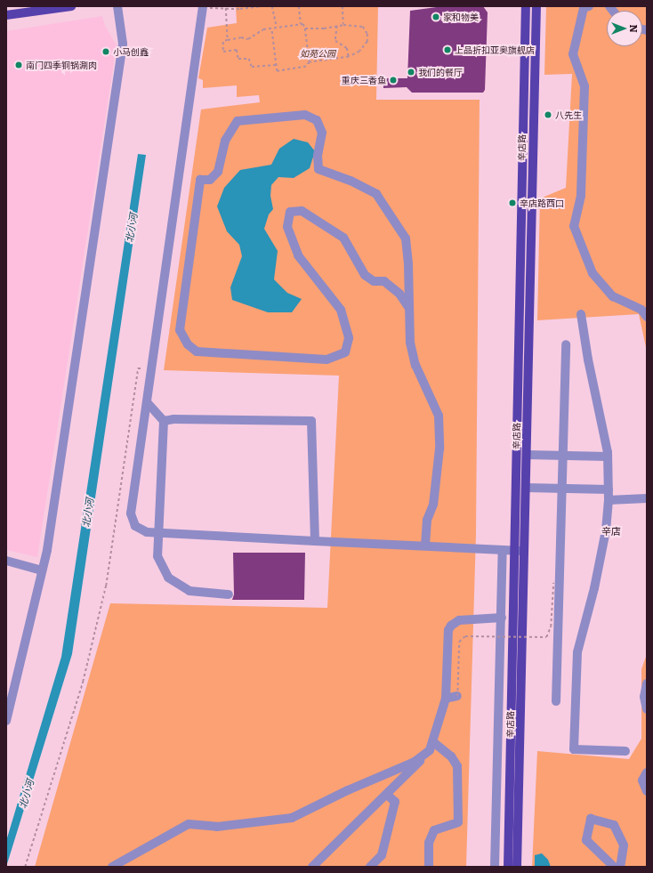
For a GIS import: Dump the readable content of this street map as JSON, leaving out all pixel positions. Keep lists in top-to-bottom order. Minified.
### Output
{"streets":{"main road":["辛店路"]},"districts":["辛店"],"water":["北小河"],"parks":["如苑公园"],"places":["家和物美","上品折扣亚奥旗舰店","小马创鑫","南门四季铜锅涮肉","我们的餐厅","重庆三香鱼","八先生","辛店路西口"],"north":"right"}
